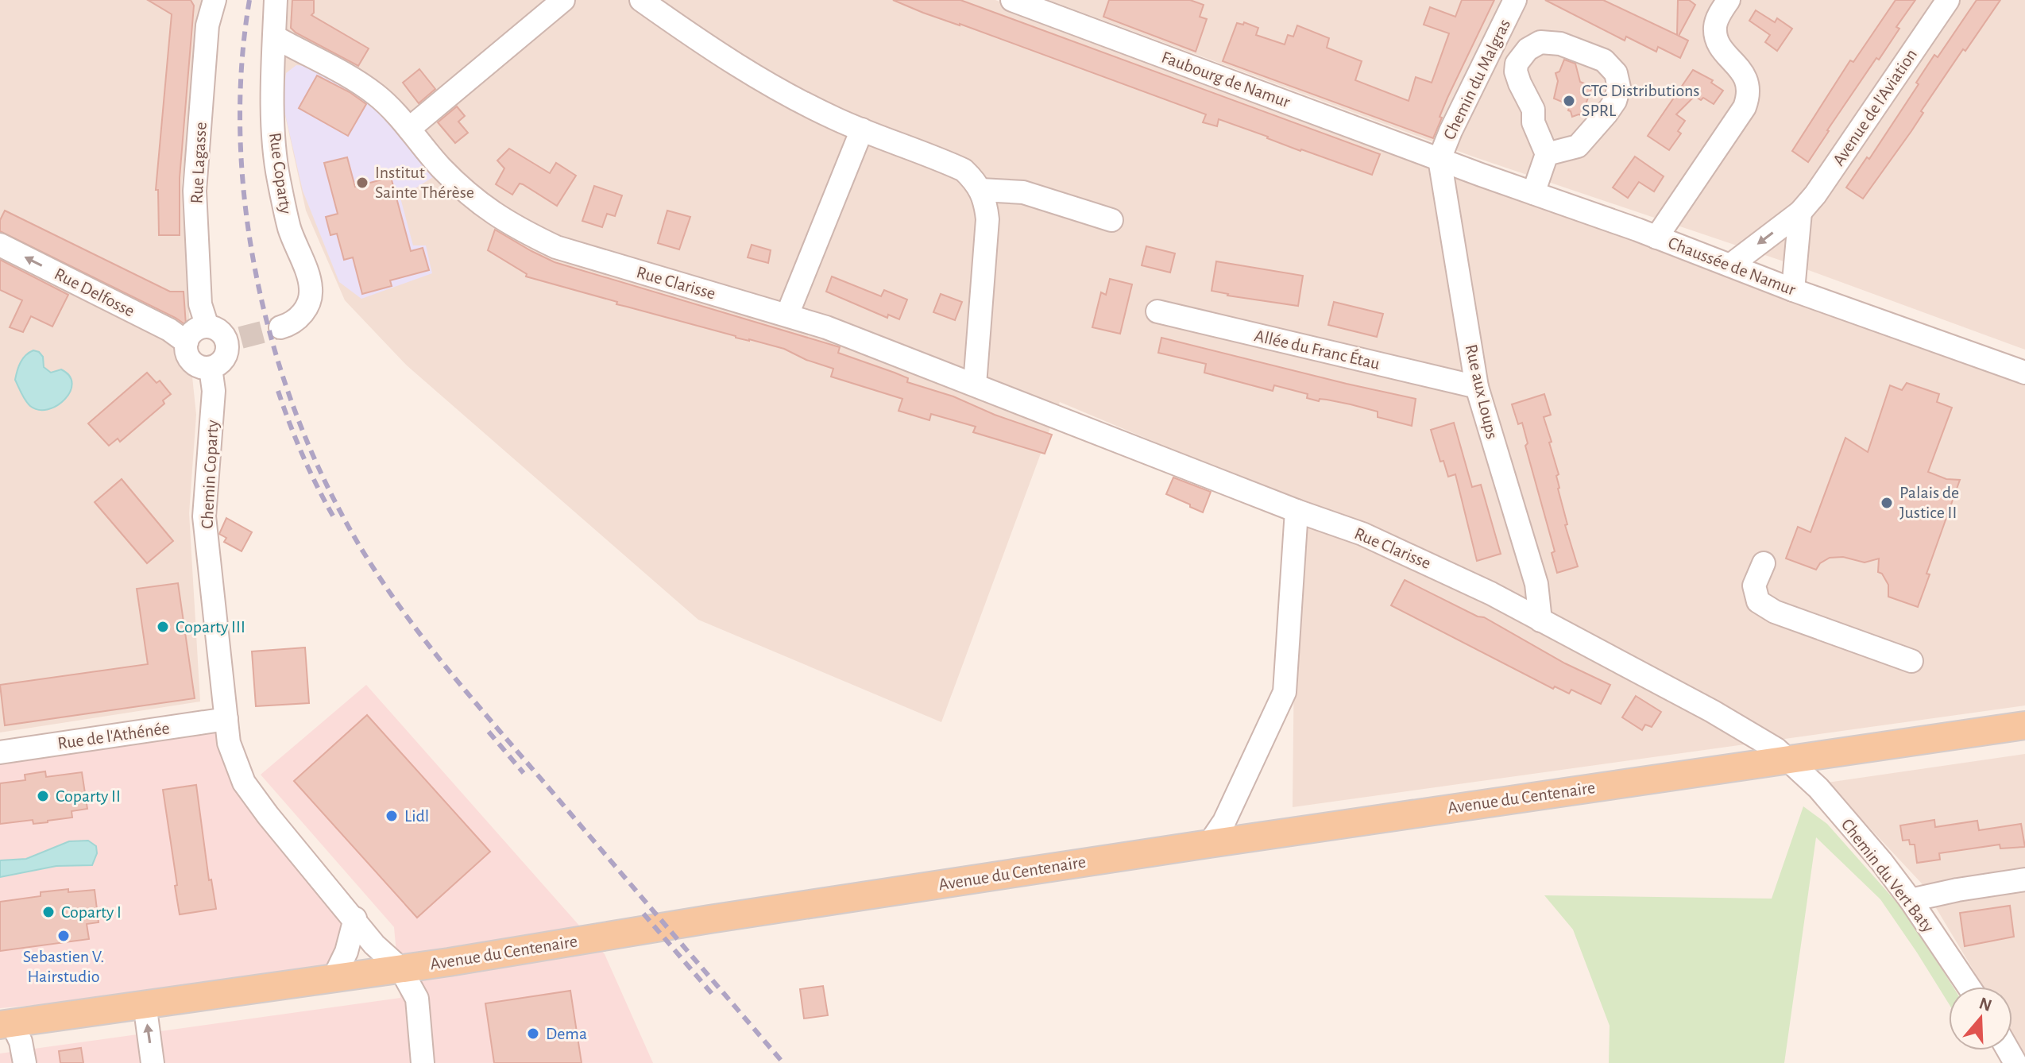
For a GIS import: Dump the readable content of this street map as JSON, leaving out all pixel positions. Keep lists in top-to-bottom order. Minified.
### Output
{"streets":{"main road":["Avenue du Centenaire"],"street":["Faubourg de Namur","Chemin du Malgras","Avenue de l'Aviation","Rue Lagasse","Rue Coparty","Chaussée de Namur","Rue Clarisse","Rue Delfosse","Allée du Franc Étau","Rue aux Loups","Chemin Coparty","Rue de l'Athénée","Chemin du Vert Baty"]},"crossings":[["Faubourg de Namur","Chemin du Malgras"],["Faubourg de Namur","Chaussée de Namur"],["Faubourg de Namur","Rue aux Loups"],["Chemin du Malgras","Chaussée de Namur"],["Chemin du Malgras","Rue aux Loups"],["Avenue de l'Aviation","Chaussée de Namur"],["Rue Lagasse","Rue Delfosse"],["Rue Lagasse","Chemin Coparty"],["Rue Coparty","Rue Clarisse"],["Chaussée de Namur","Rue aux Loups"],["Rue Clarisse","Rue aux Loups"],["Rue Clarisse","Avenue du Centenaire"],["Rue Clarisse","Chemin du Vert Baty"],["Rue Delfosse","Chemin Coparty"],["Allée du Franc Étau","Rue aux Loups"],["Chemin Coparty","Rue de l'Athénée"],["Chemin Coparty","Avenue du Centenaire"],["Avenue du Centenaire","Chemin du Vert Baty"]],"one_way":["Rue Delfosse"],"places":["CTC Distributions SPRL","Institut Sainte Thérèse","Palais de Justice II","Coparty III","Coparty II","Lidl","Coparty I","Sebastien V. Hairstudio","Dema"],"north":"top"}
